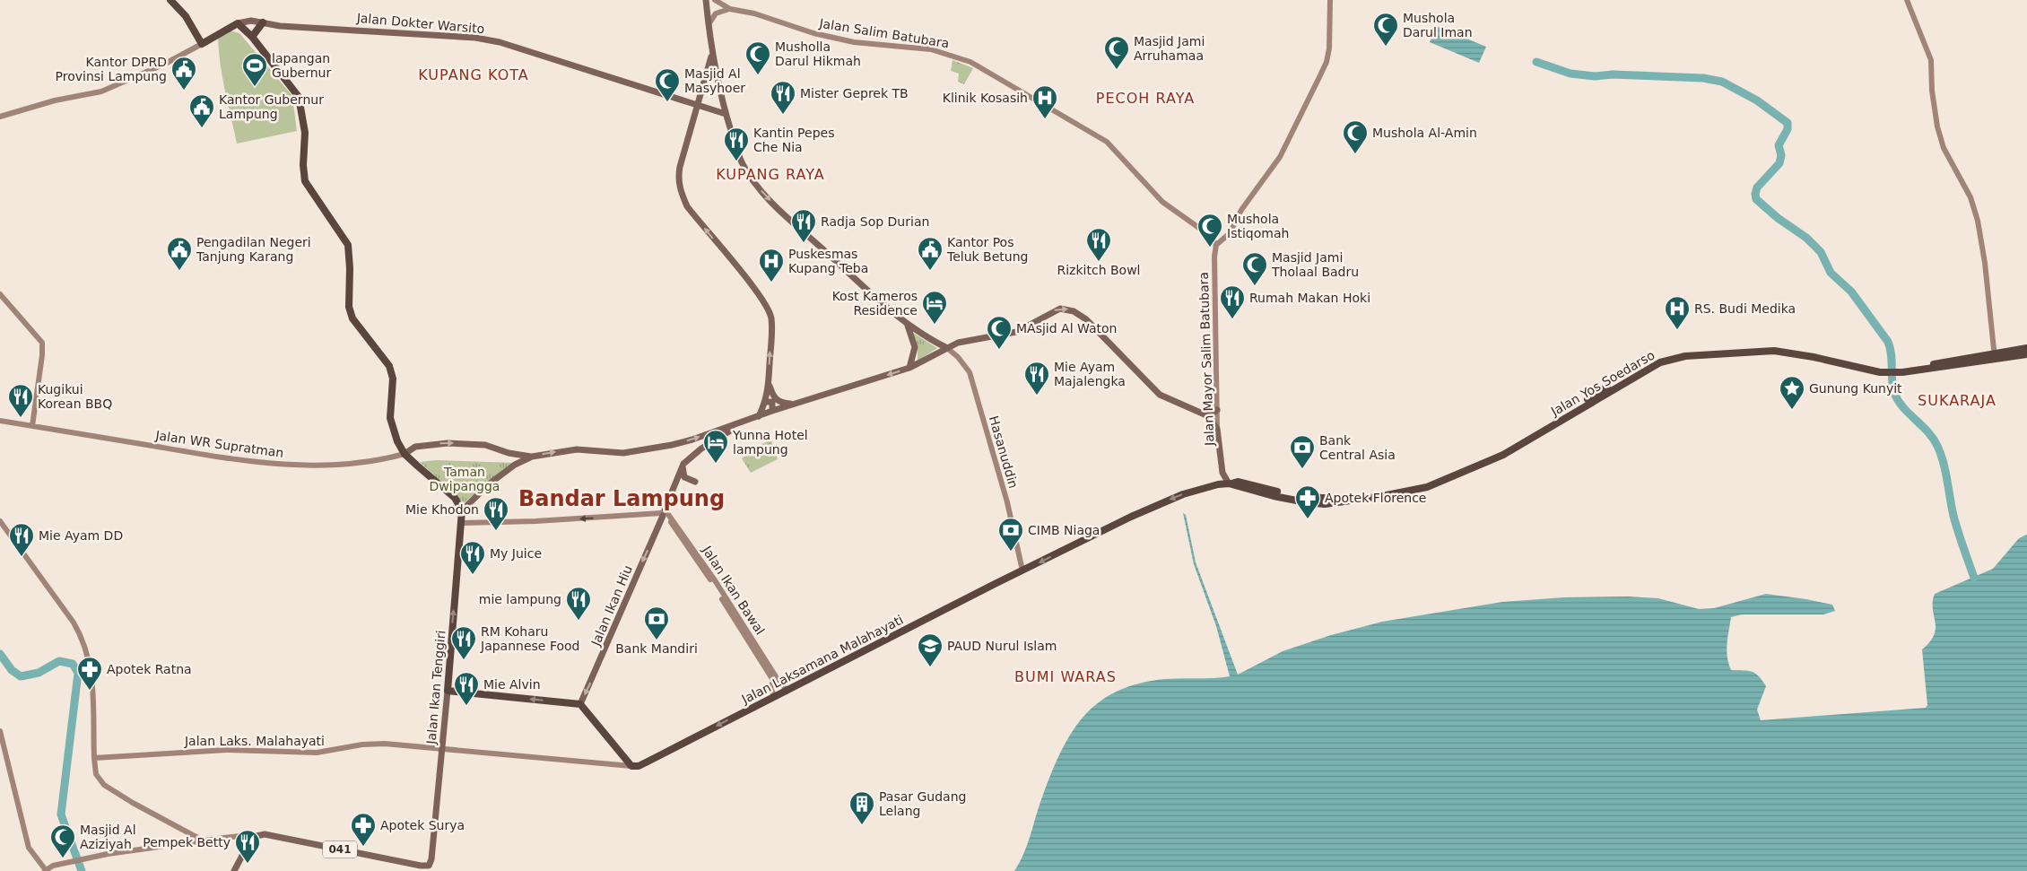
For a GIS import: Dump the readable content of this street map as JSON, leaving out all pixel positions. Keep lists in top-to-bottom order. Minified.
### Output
{"streets":{"highway":["Jalan Yos Soedarso","Jalan Laksamana Malahayati","Jalan Ikan Tenggiri"],"main road":["Jalan Dokter Warsito","Jalan Mayor Salim Batubara","Jalan Ikan Hiu","041"],"street":["Jalan Salim Batubara","Jalan WR Supratman","Hasanuddin","Jalan Ikan Bawal","Jalan Laks. Malahayati"]},"crossings":[["Jalan Salim Batubara","Jalan Mayor Salim Batubara"],["Jalan Mayor Salim Batubara","Jalan Yos Soedarso"],["Jalan Yos Soedarso","Jalan Laksamana Malahayati"],["Hasanuddin","Jalan Laksamana Malahayati"],["Jalan Ikan Bawal","Jalan Ikan Hiu"],["Jalan Ikan Bawal","Jalan Laksamana Malahayati"],["Jalan Laksamana Malahayati","Jalan Laks. Malahayati"],["Jalan Ikan Tenggiri","Jalan Laks. Malahayati"]],"one_way":["Jalan Ikan Hiu","Jalan Laksamana Malahayati"],"districts":["KUPANG KOTA","PECOH RAYA","KUPANG RAYA","SUKARAJA","Bandar Lampung","BUMI WARAS"],"parks":["Taman Dwipangga"],"places":{"mosque":["Mushola Darul Iman","Masjid Jami Arruhamaa","Musholla Darul Hikmah","Masjid Al Masyhoer","Mushola Al-Amin","Mushola Istiqomah","Masjid Jami Tholaal Badru","MAsjid Al Waton","Masjid Al Aziziyah"],"sports":["lapangan Gubernur"],"public building":["Kantor DPRD Provinsi Lampung","Kantor Gubernur Lampung","Pengadilan Negeri Tanjung Karang","Kantor Pos Teluk Betung"],"restaurant":["Mister Geprek TB","Kantin Pepes Che Nia","Radja Sop Durian","Rizkitch Bowl","Rumah Makan Hoki","Mie Ayam Majalengka","Kugikui Korean BBQ","Mie Khodon","Mie Ayam DD","My Juice","mie lampung","RM Koharu Japannese Food","Mie Alvin","Pempek Betty"],"hospital":["Klinik Kosasih","Puskesmas Kupang Teba","RS. Budi Medika"],"hotel":["Kost Kameros Residence","Yunna Hotel lampung"],"place":["Gunung Kunyit"],"bank":["Bank Central Asia","CIMB Niaga","Bank Mandiri"],"pharmacy":["Apotek Florence","Apotek Ratna","Apotek Surya"],"school or university":["PAUD Nurul Islam"],"building":["Pasar Gudang Lelang"]}}
